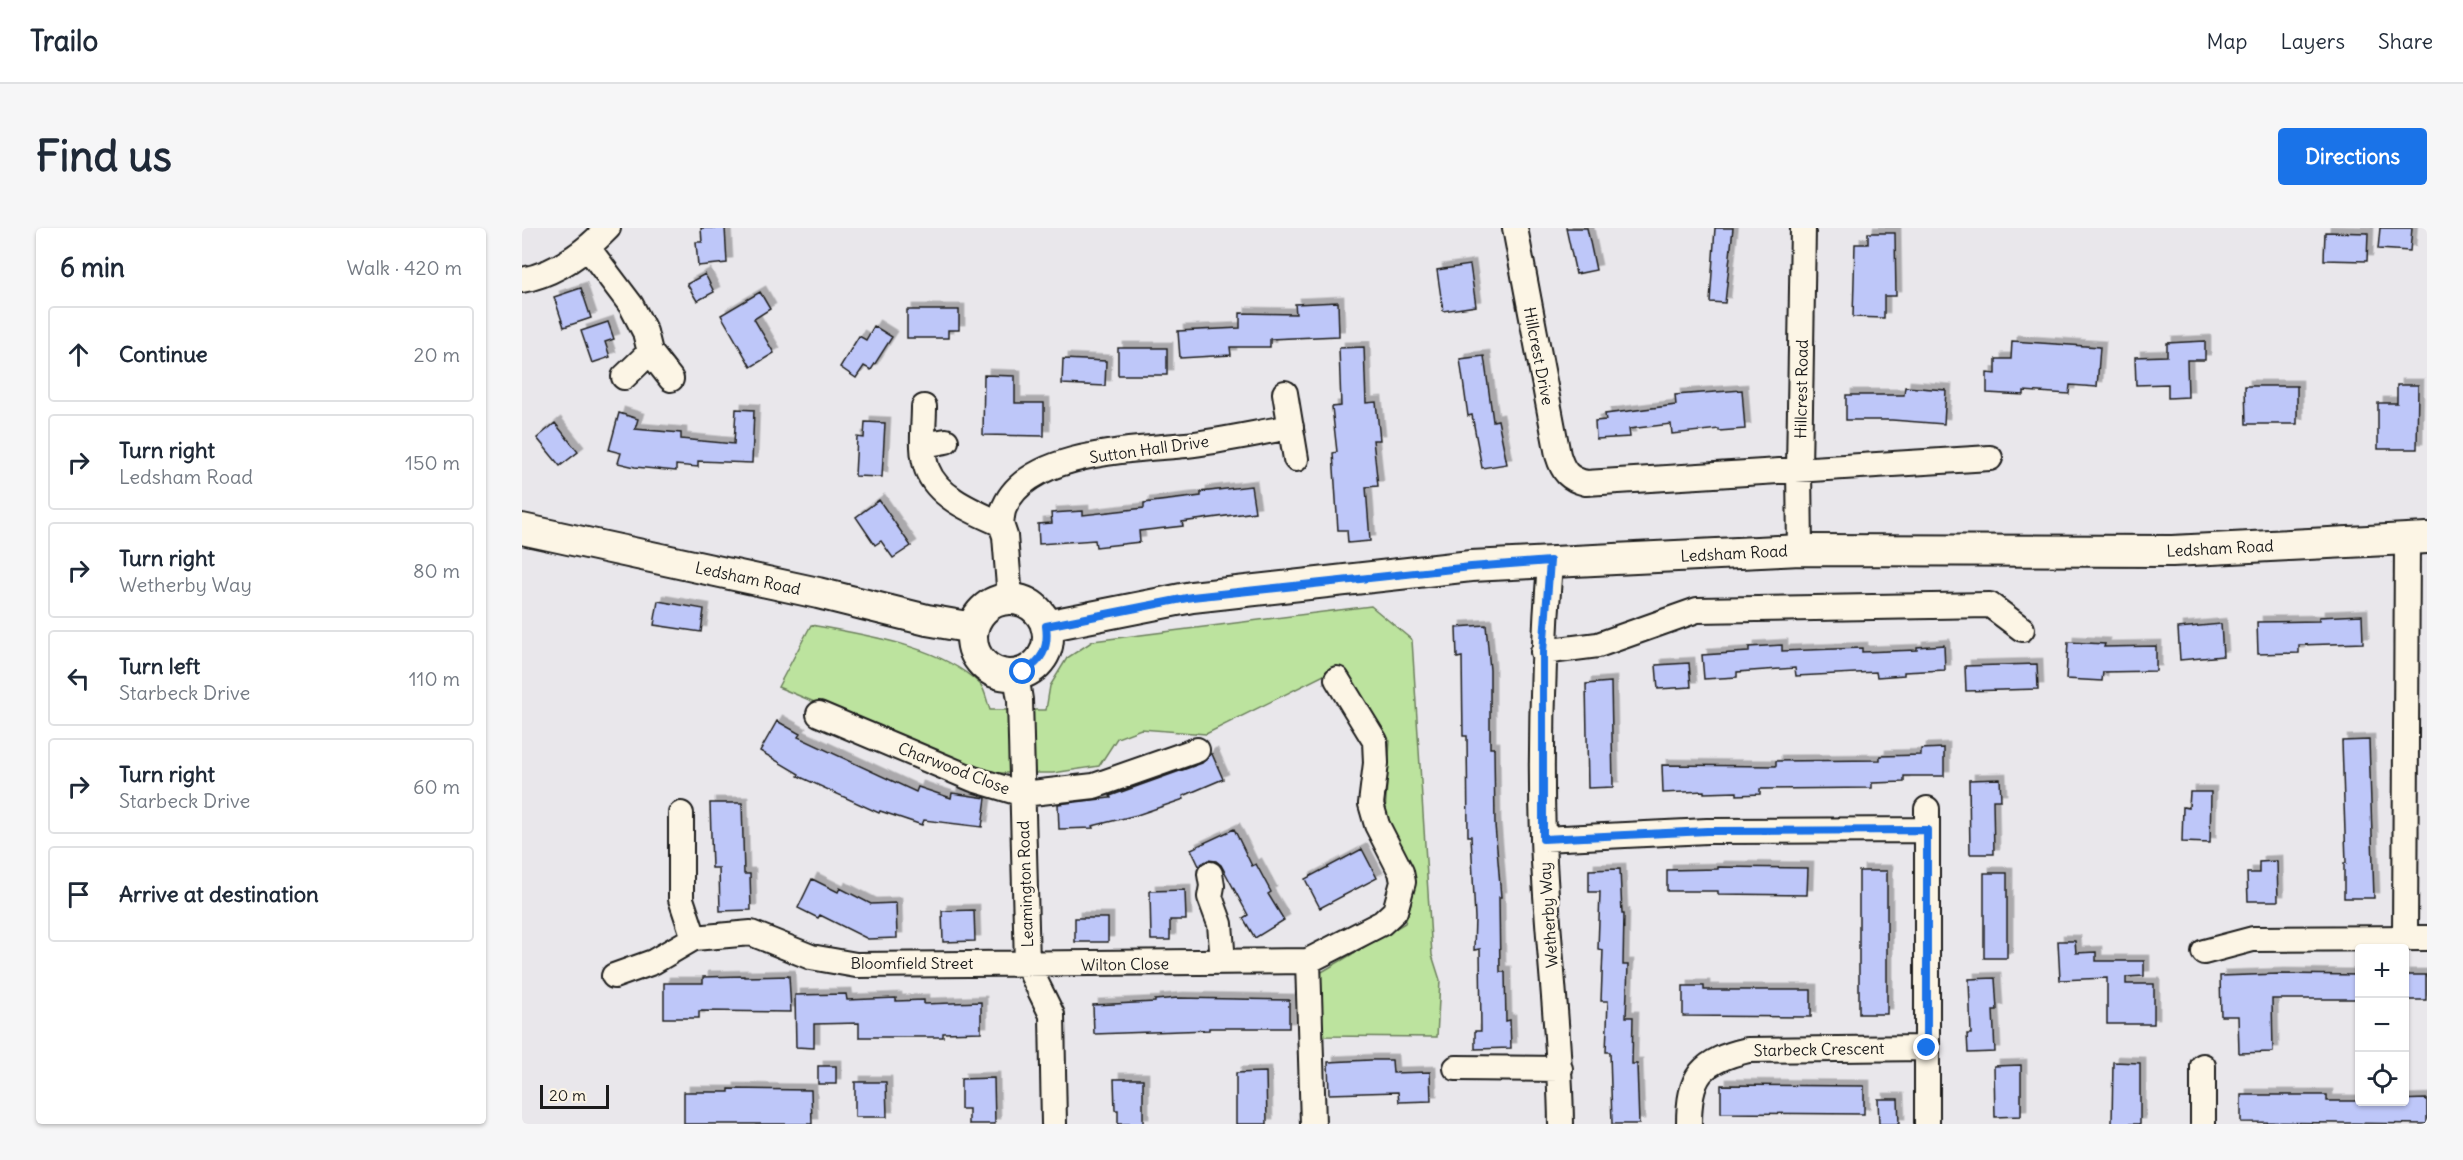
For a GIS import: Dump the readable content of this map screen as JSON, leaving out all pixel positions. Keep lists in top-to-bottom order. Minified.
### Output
{"streets":{"main road":["Ledsham Road"],"street":["Hillcrest Drive","Hillcrest Road","Sutton Hall Drive","Charwood Close","Leamington Road","Wetherby Way","Bloomfield Street","Wilton Close","Starbeck Crescent"]},"crossings":[["Hillcrest Drive","Hillcrest Road"],["Hillcrest Road","Ledsham Road"],["Ledsham Road","Leamington Road"],["Ledsham Road","Wetherby Way"],["Charwood Close","Leamington Road"],["Leamington Road","Bloomfield Street"],["Leamington Road","Wilton Close"],["Bloomfield Street","Wilton Close"]],"scale_bar":"20 m","page":{"header":"Trailo","nav":["Map","Layers","Share"],"buttons":"Directions","title":"Find us","heading":["6 min","Walk · 420 m"],"list":[["Continue","20 m"],["Turn right","Ledsham Road","150 m"],["Turn right","Wetherby Way","80 m"],["Turn left","Starbeck Drive","110 m"],["Turn right","Starbeck Drive","60 m"],"Arrive at destination"],"map_buttons":["+","−"],"scale":"20 m"}}
